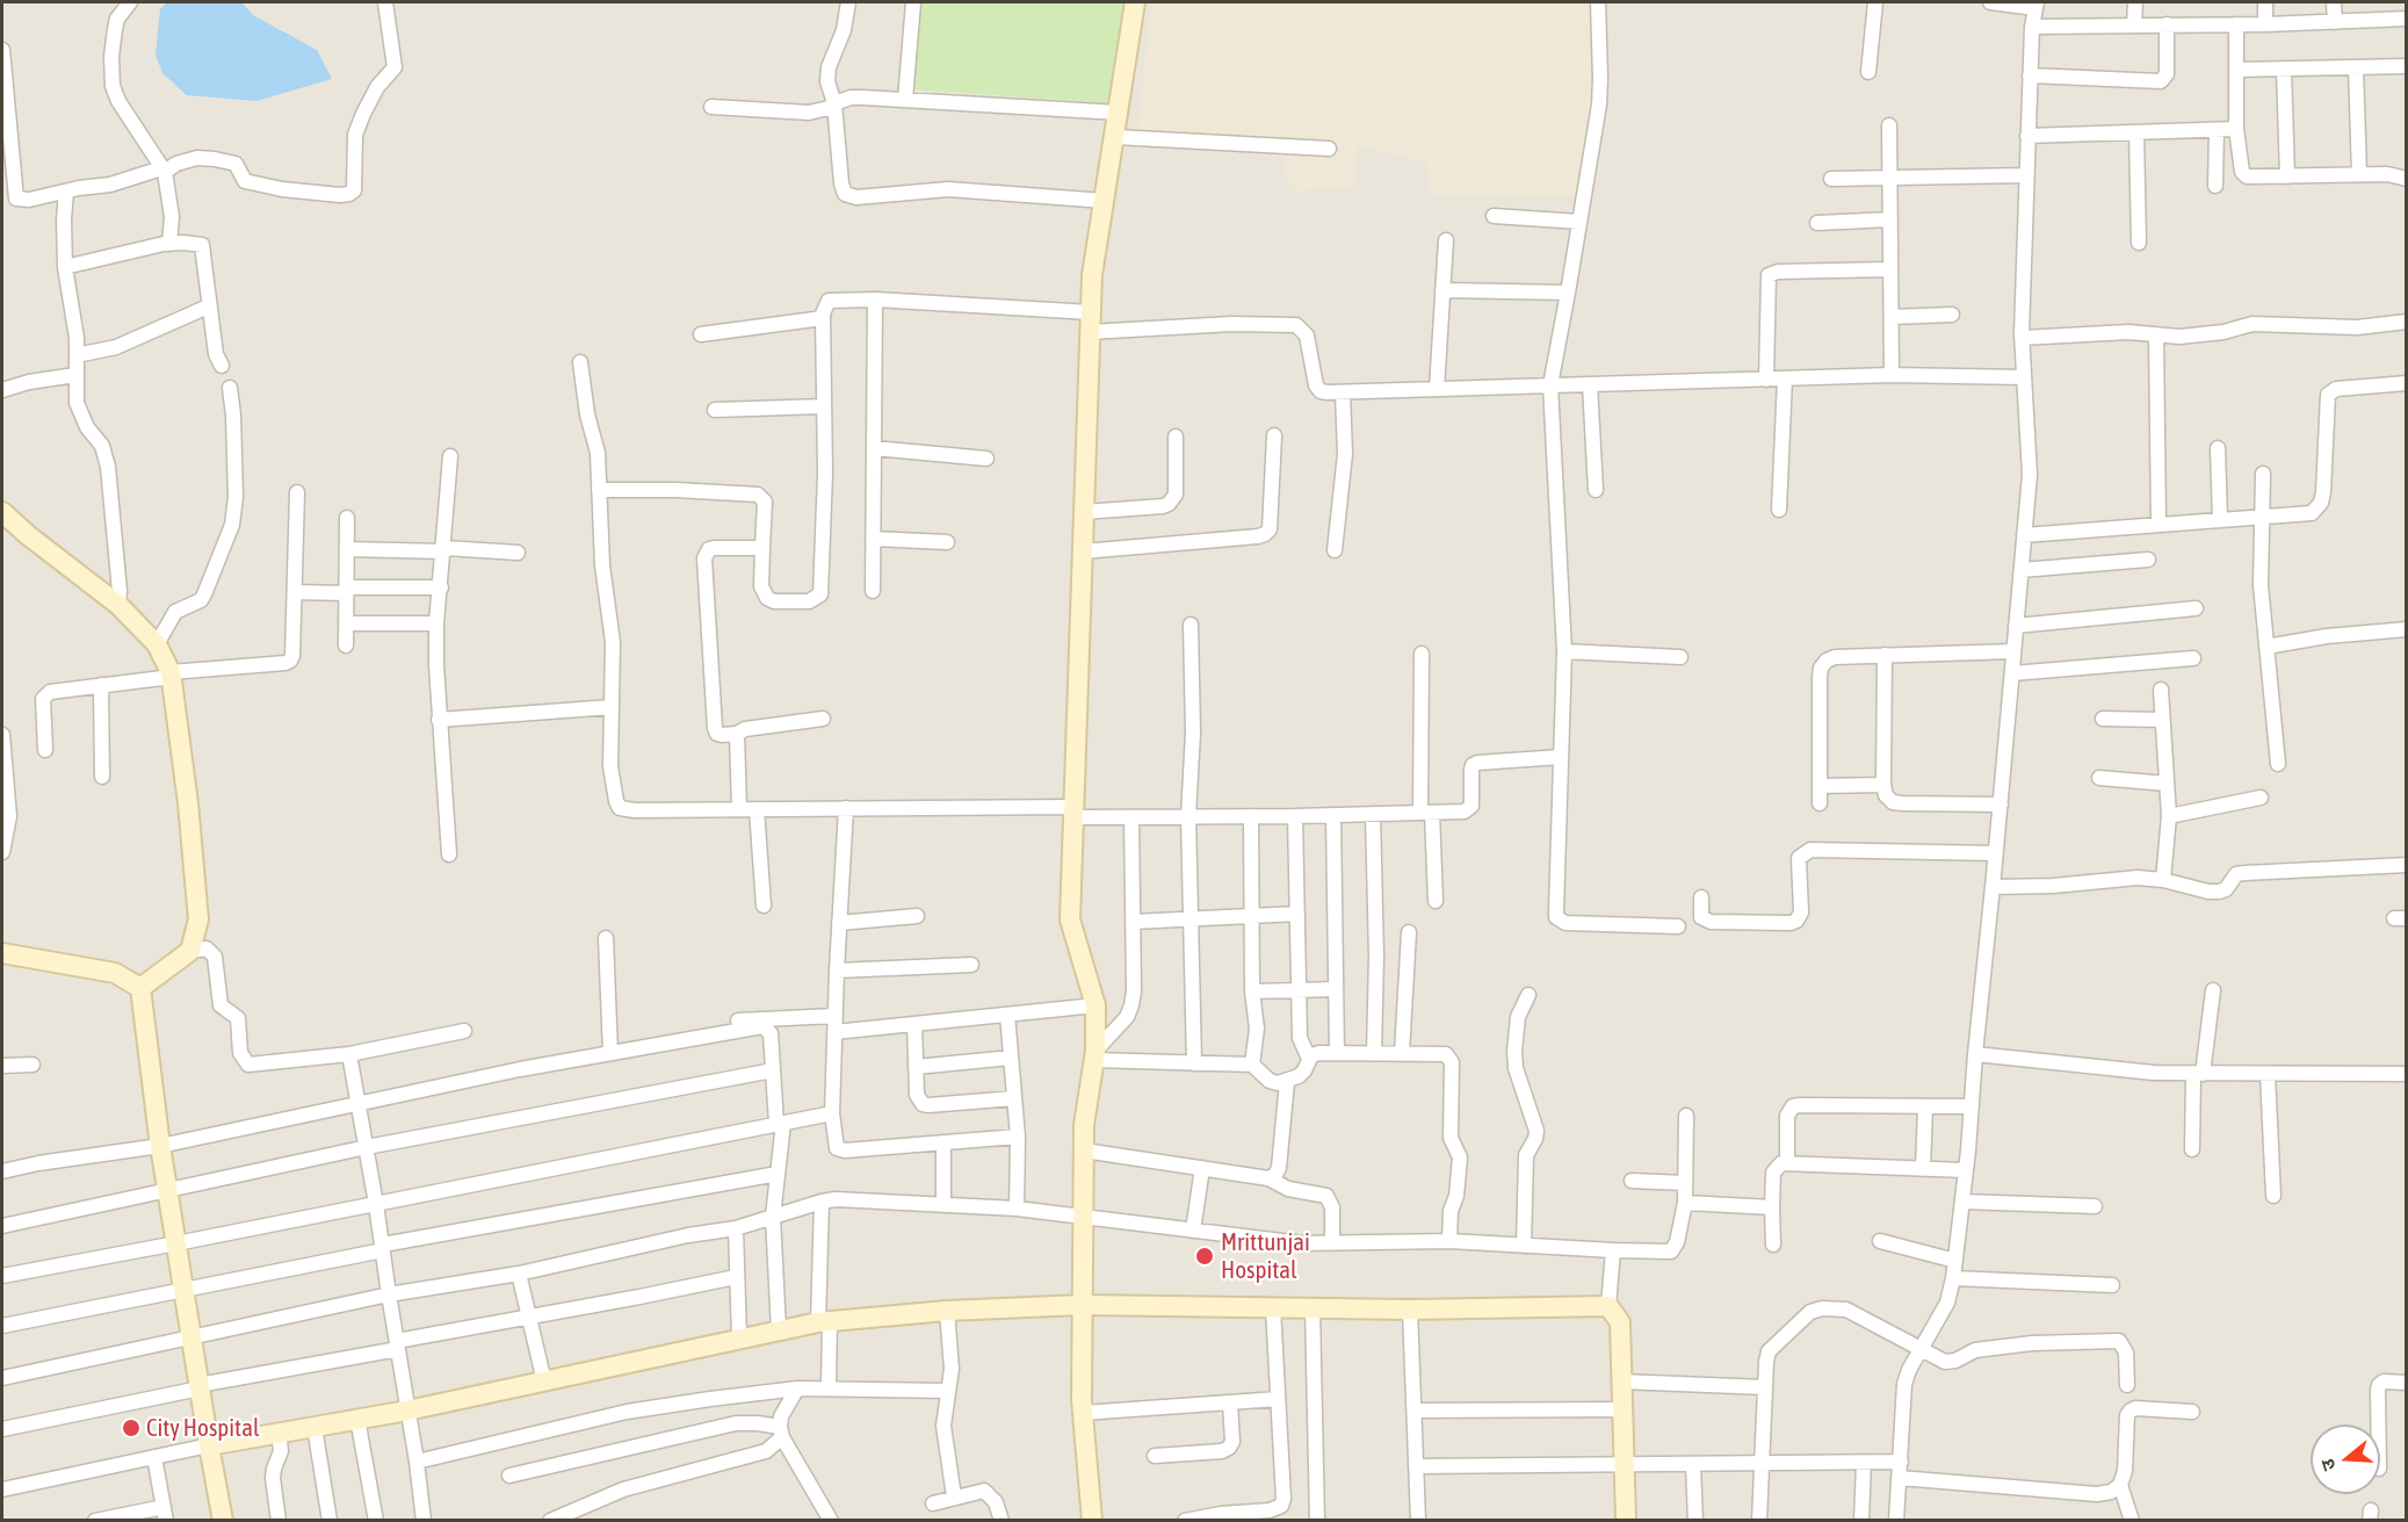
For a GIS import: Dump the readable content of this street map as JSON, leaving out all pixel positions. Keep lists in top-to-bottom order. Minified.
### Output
{"places":["Mrittunjai Hospital","City Hospital"],"north":"left"}
